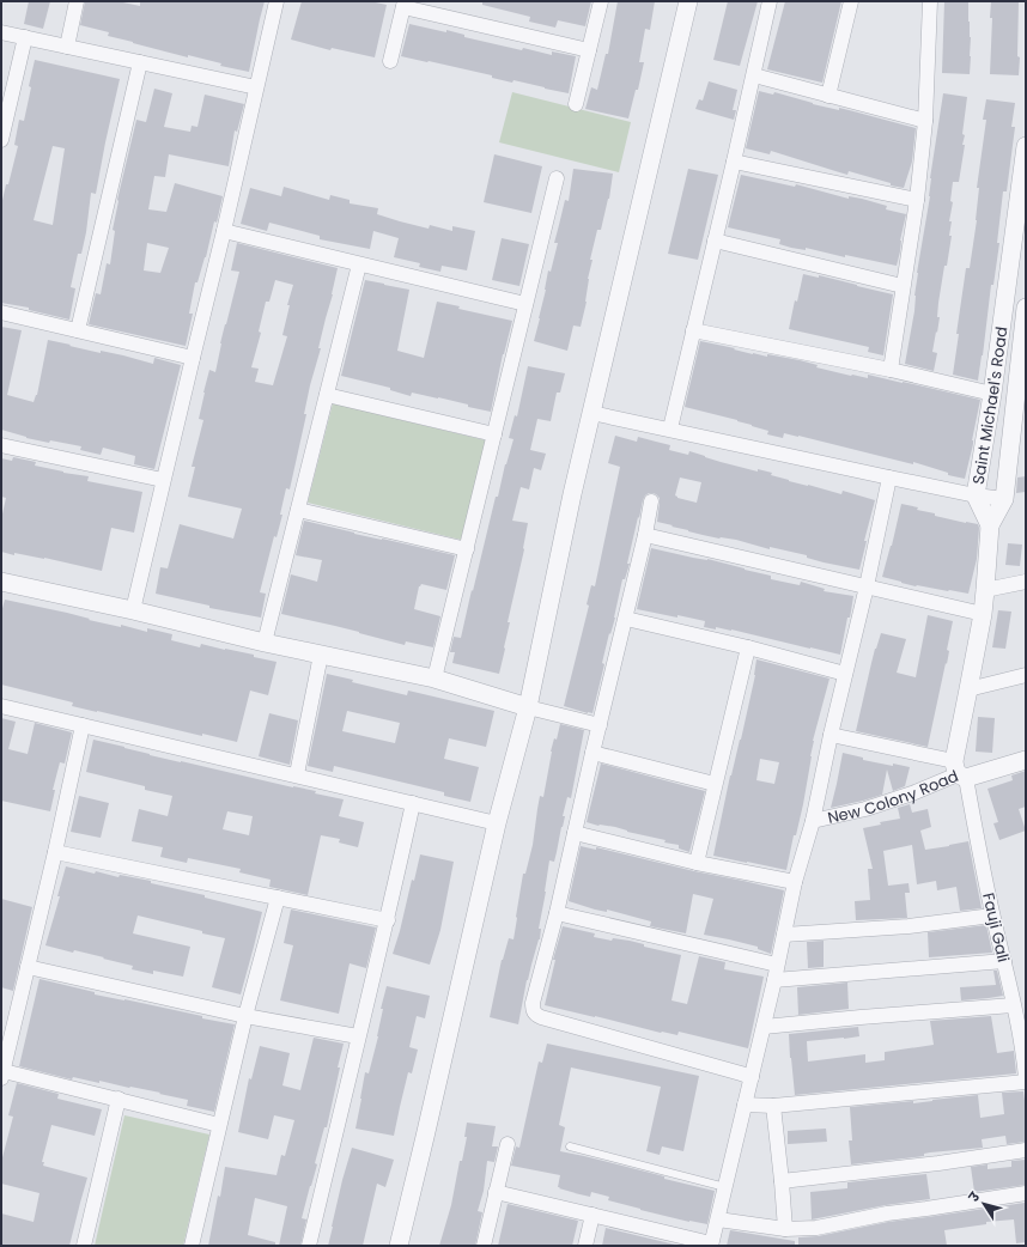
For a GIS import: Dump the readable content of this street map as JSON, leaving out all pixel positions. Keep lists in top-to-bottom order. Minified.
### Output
{"streets":{"street":["Saint Michael's Road","New Colony Road","Fauji Gali"]},"crossings":[["New Colony Road","Fauji Gali"]],"north":"top left"}
